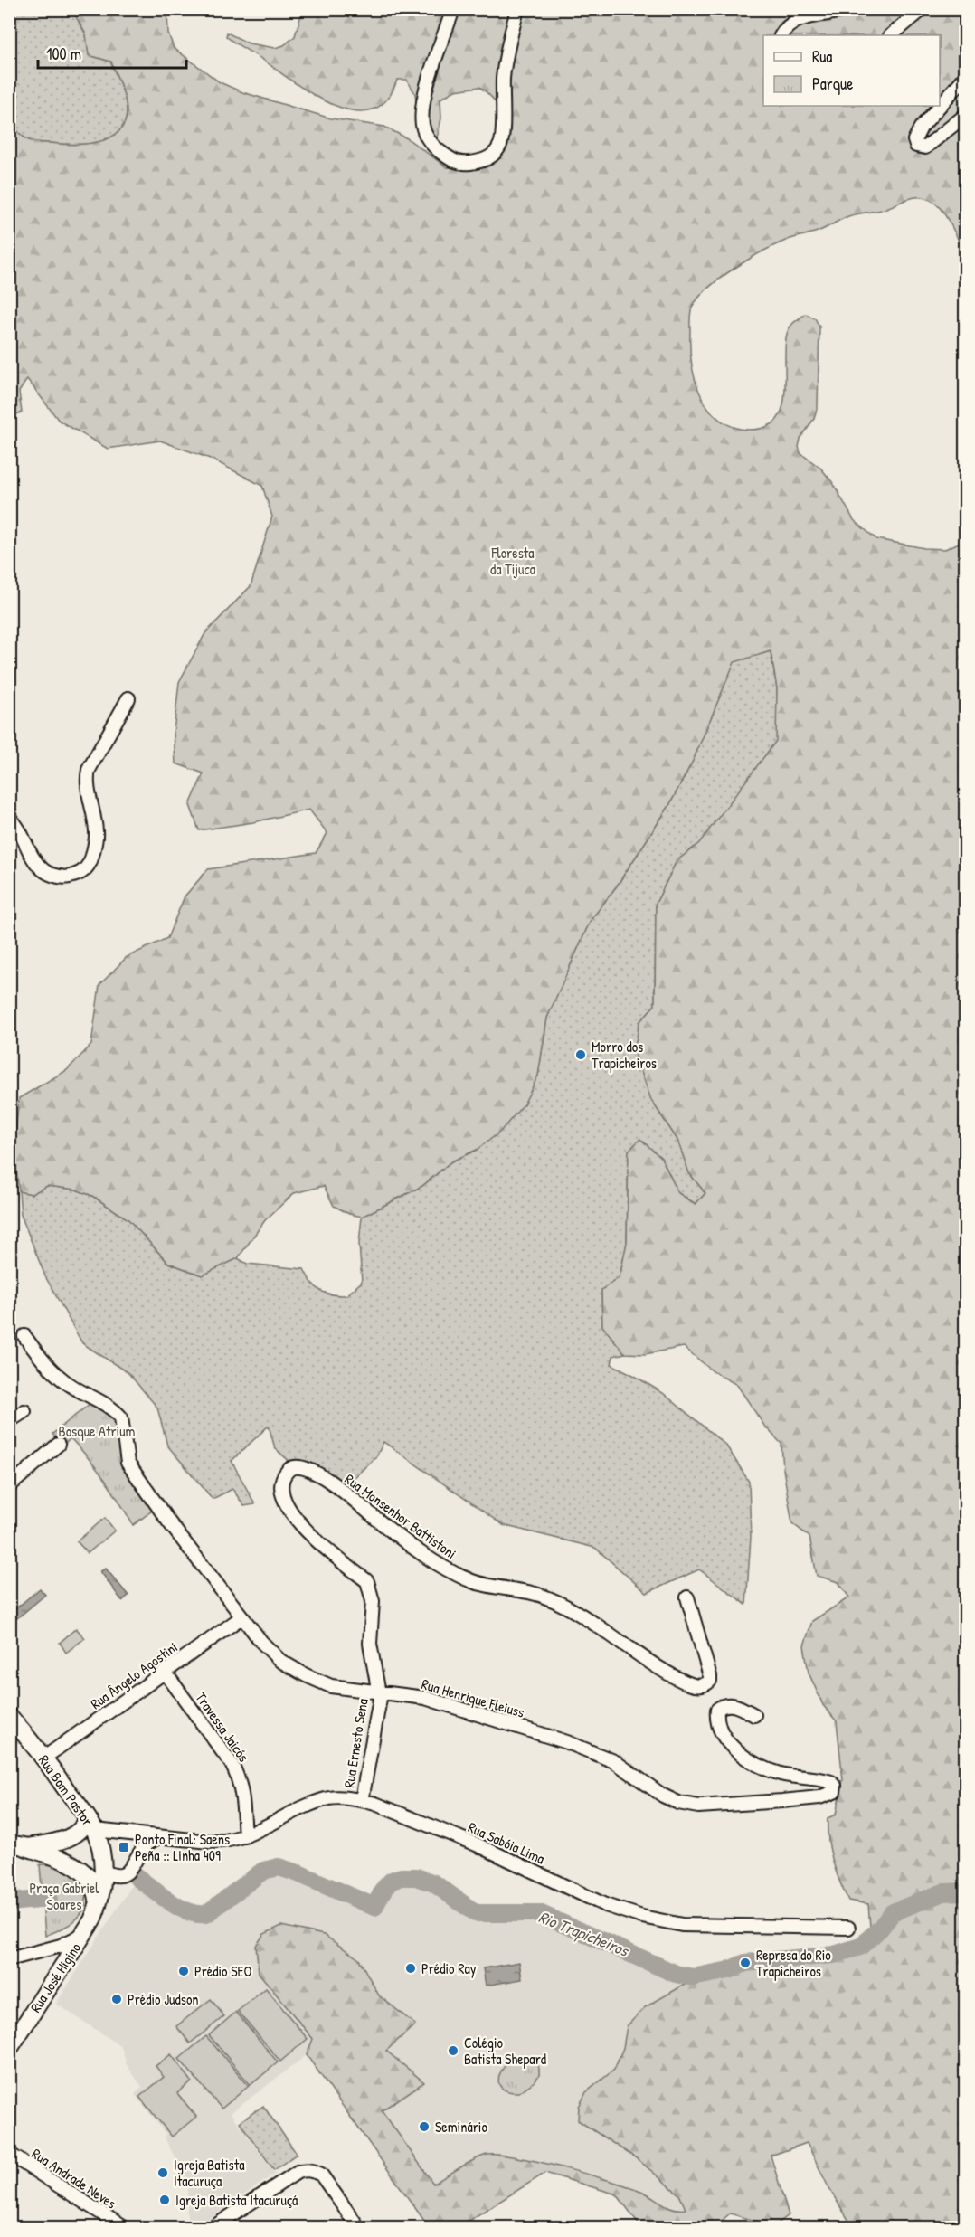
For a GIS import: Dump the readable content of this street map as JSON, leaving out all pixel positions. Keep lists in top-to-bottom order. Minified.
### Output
{"streets":{"street":["Rua Monsenhor Battistoni","Rua Ângelo Agostini","Rua Henrique Fleiuss","Travessa Jaicós","Rua Ernesto Sena","Rua Bom Pastor","Rua Sabóia Lima","Rua José Higino","Rua Andrade Neves"]},"crossings":[["Rua Monsenhor Battistoni","Rua Henrique Fleiuss"],["Rua Monsenhor Battistoni","Rua Ernesto Sena"],["Rua Ângelo Agostini","Rua Henrique Fleiuss"],["Rua Ângelo Agostini","Travessa Jaicós"],["Rua Ângelo Agostini","Rua Bom Pastor"],["Rua Henrique Fleiuss","Rua Ernesto Sena"],["Travessa Jaicós","Rua Sabóia Lima"],["Rua Ernesto Sena","Rua Sabóia Lima"],["Rua Bom Pastor","Rua Sabóia Lima"],["Rua Bom Pastor","Rua José Higino"]],"water":["Rio Trapicheiros"],"parks":["Floresta da Tijuca","Bosque Atrium","Praça Gabriel Soares"],"places":{"other":["Morro dos Trapicheiros","Represa do Rio Trapicheiros","Prédio Ray","Prédio SEO","Prédio Judson","Colégio Batista Shepard","Seminário","Igreja Batista Itacuruça","Igreja Batista Itacuruçá"],"transit":["Ponto Final: Saens Peña :: Linha 409"]},"legend":["Rua","Parque"],"scale_bar":"100 m"}
